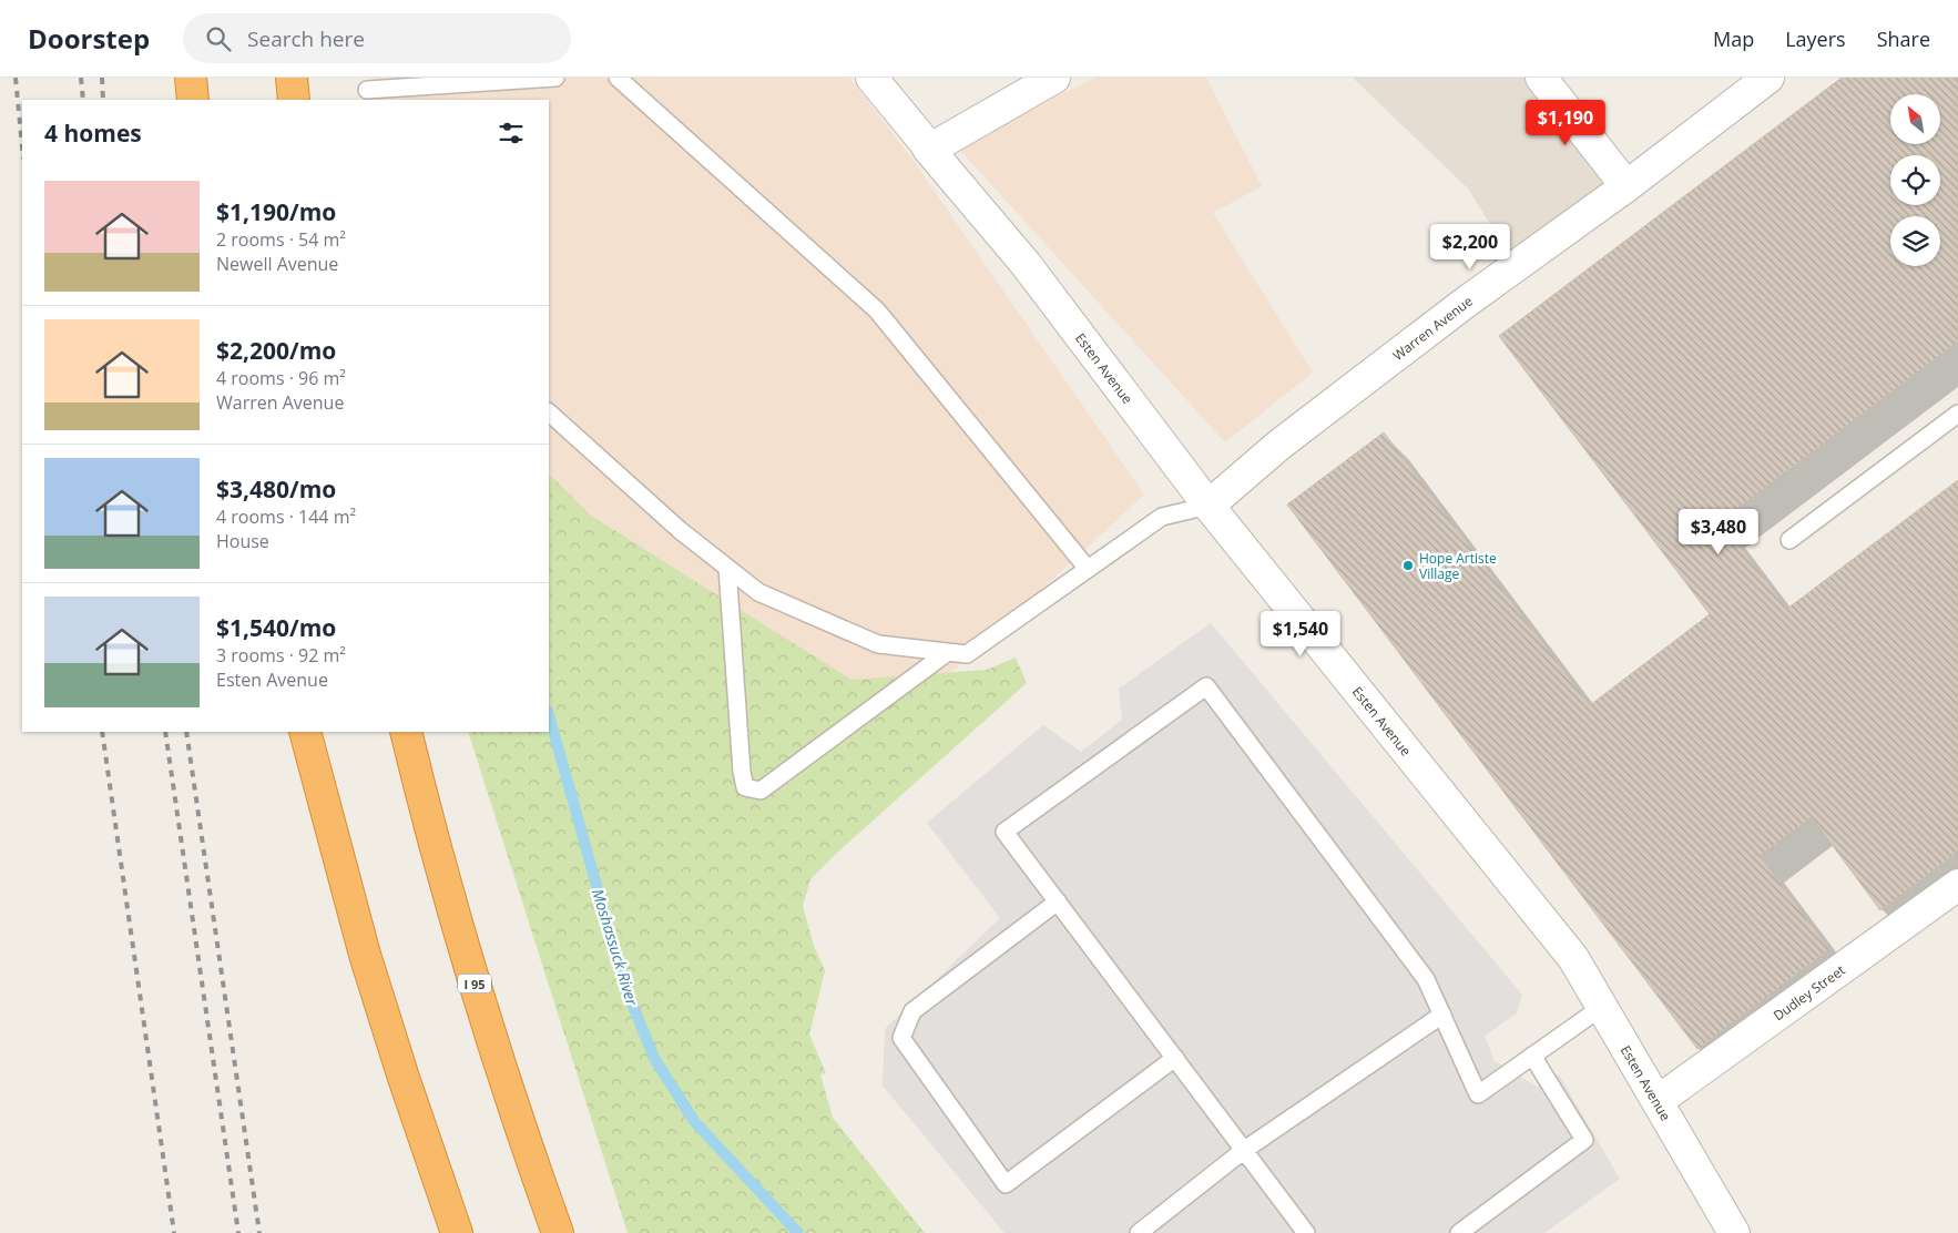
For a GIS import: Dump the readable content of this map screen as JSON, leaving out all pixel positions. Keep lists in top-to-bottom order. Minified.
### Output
{"streets":{"highway":["I 95"],"street":["Warren Avenue","Esten Avenue","Dudley Street"]},"crossings":[["Warren Avenue","Esten Avenue"],["Esten Avenue","Dudley Street"]],"water":["Moshassuck River"],"places":["Hope Artiste Village"],"north":"top left","page":{"header":"Doorstep","search":"Search here","nav":["Map","Layers","Share"],"price":["$1,190","$2,200","$3,480","$1,540"],"heading":"4 homes","list":[{"name":"$1,190/mo","note":"2 rooms · 54 m² · Newell Avenue"},{"name":"$2,200/mo","note":"4 rooms · 96 m² · Warren Avenue"},{"name":"$3,480/mo","note":"4 rooms · 144 m² · House"},{"name":"$1,540/mo","note":"3 rooms · 92 m² · Esten Avenue"}]}}
